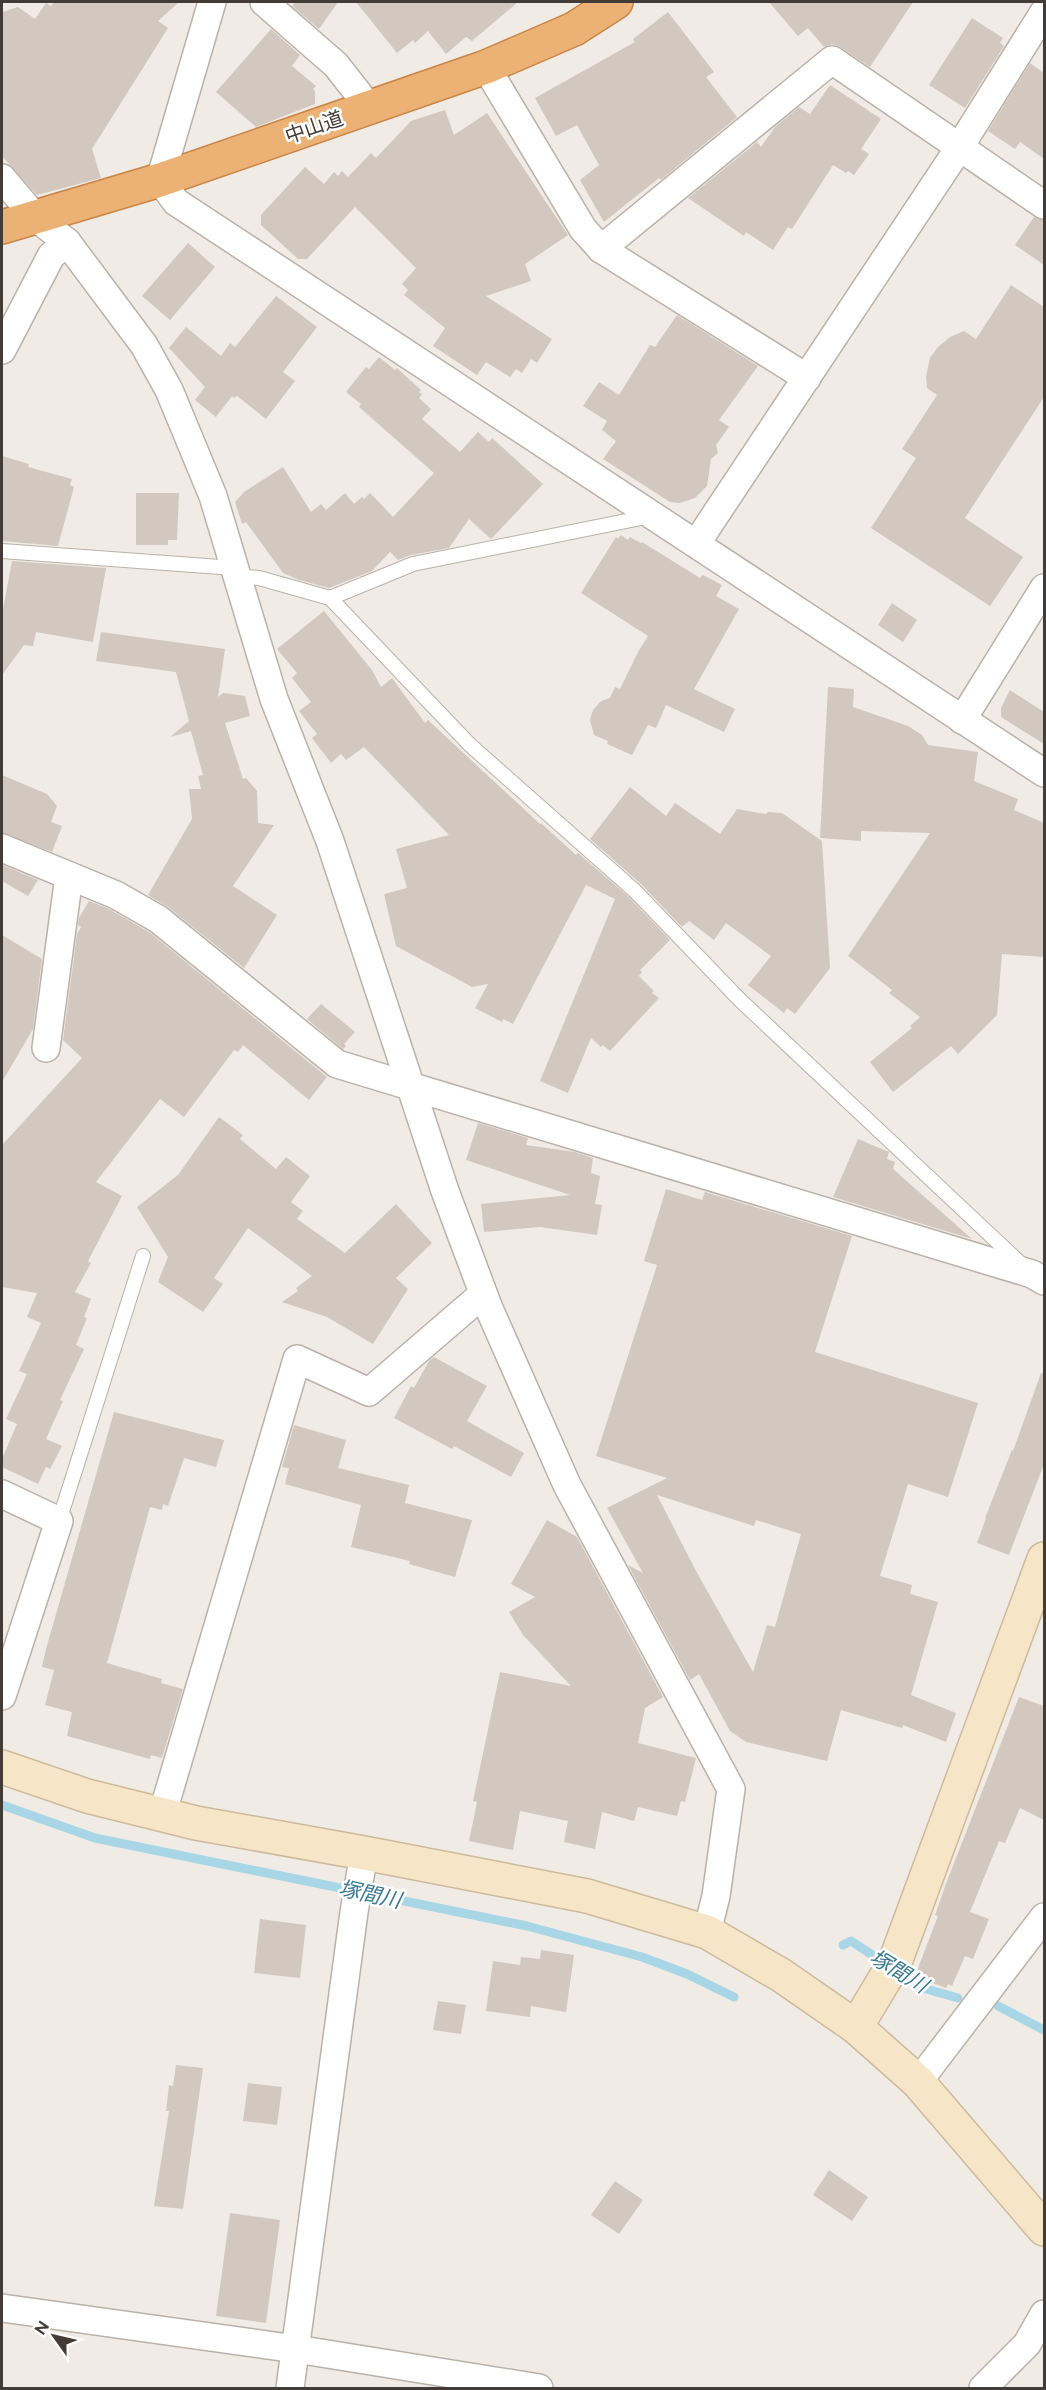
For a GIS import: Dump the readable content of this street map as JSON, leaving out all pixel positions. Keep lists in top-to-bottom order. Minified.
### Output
{"streets":{"highway":["中山道"]},"water":["塚間川"],"north":"top left"}
